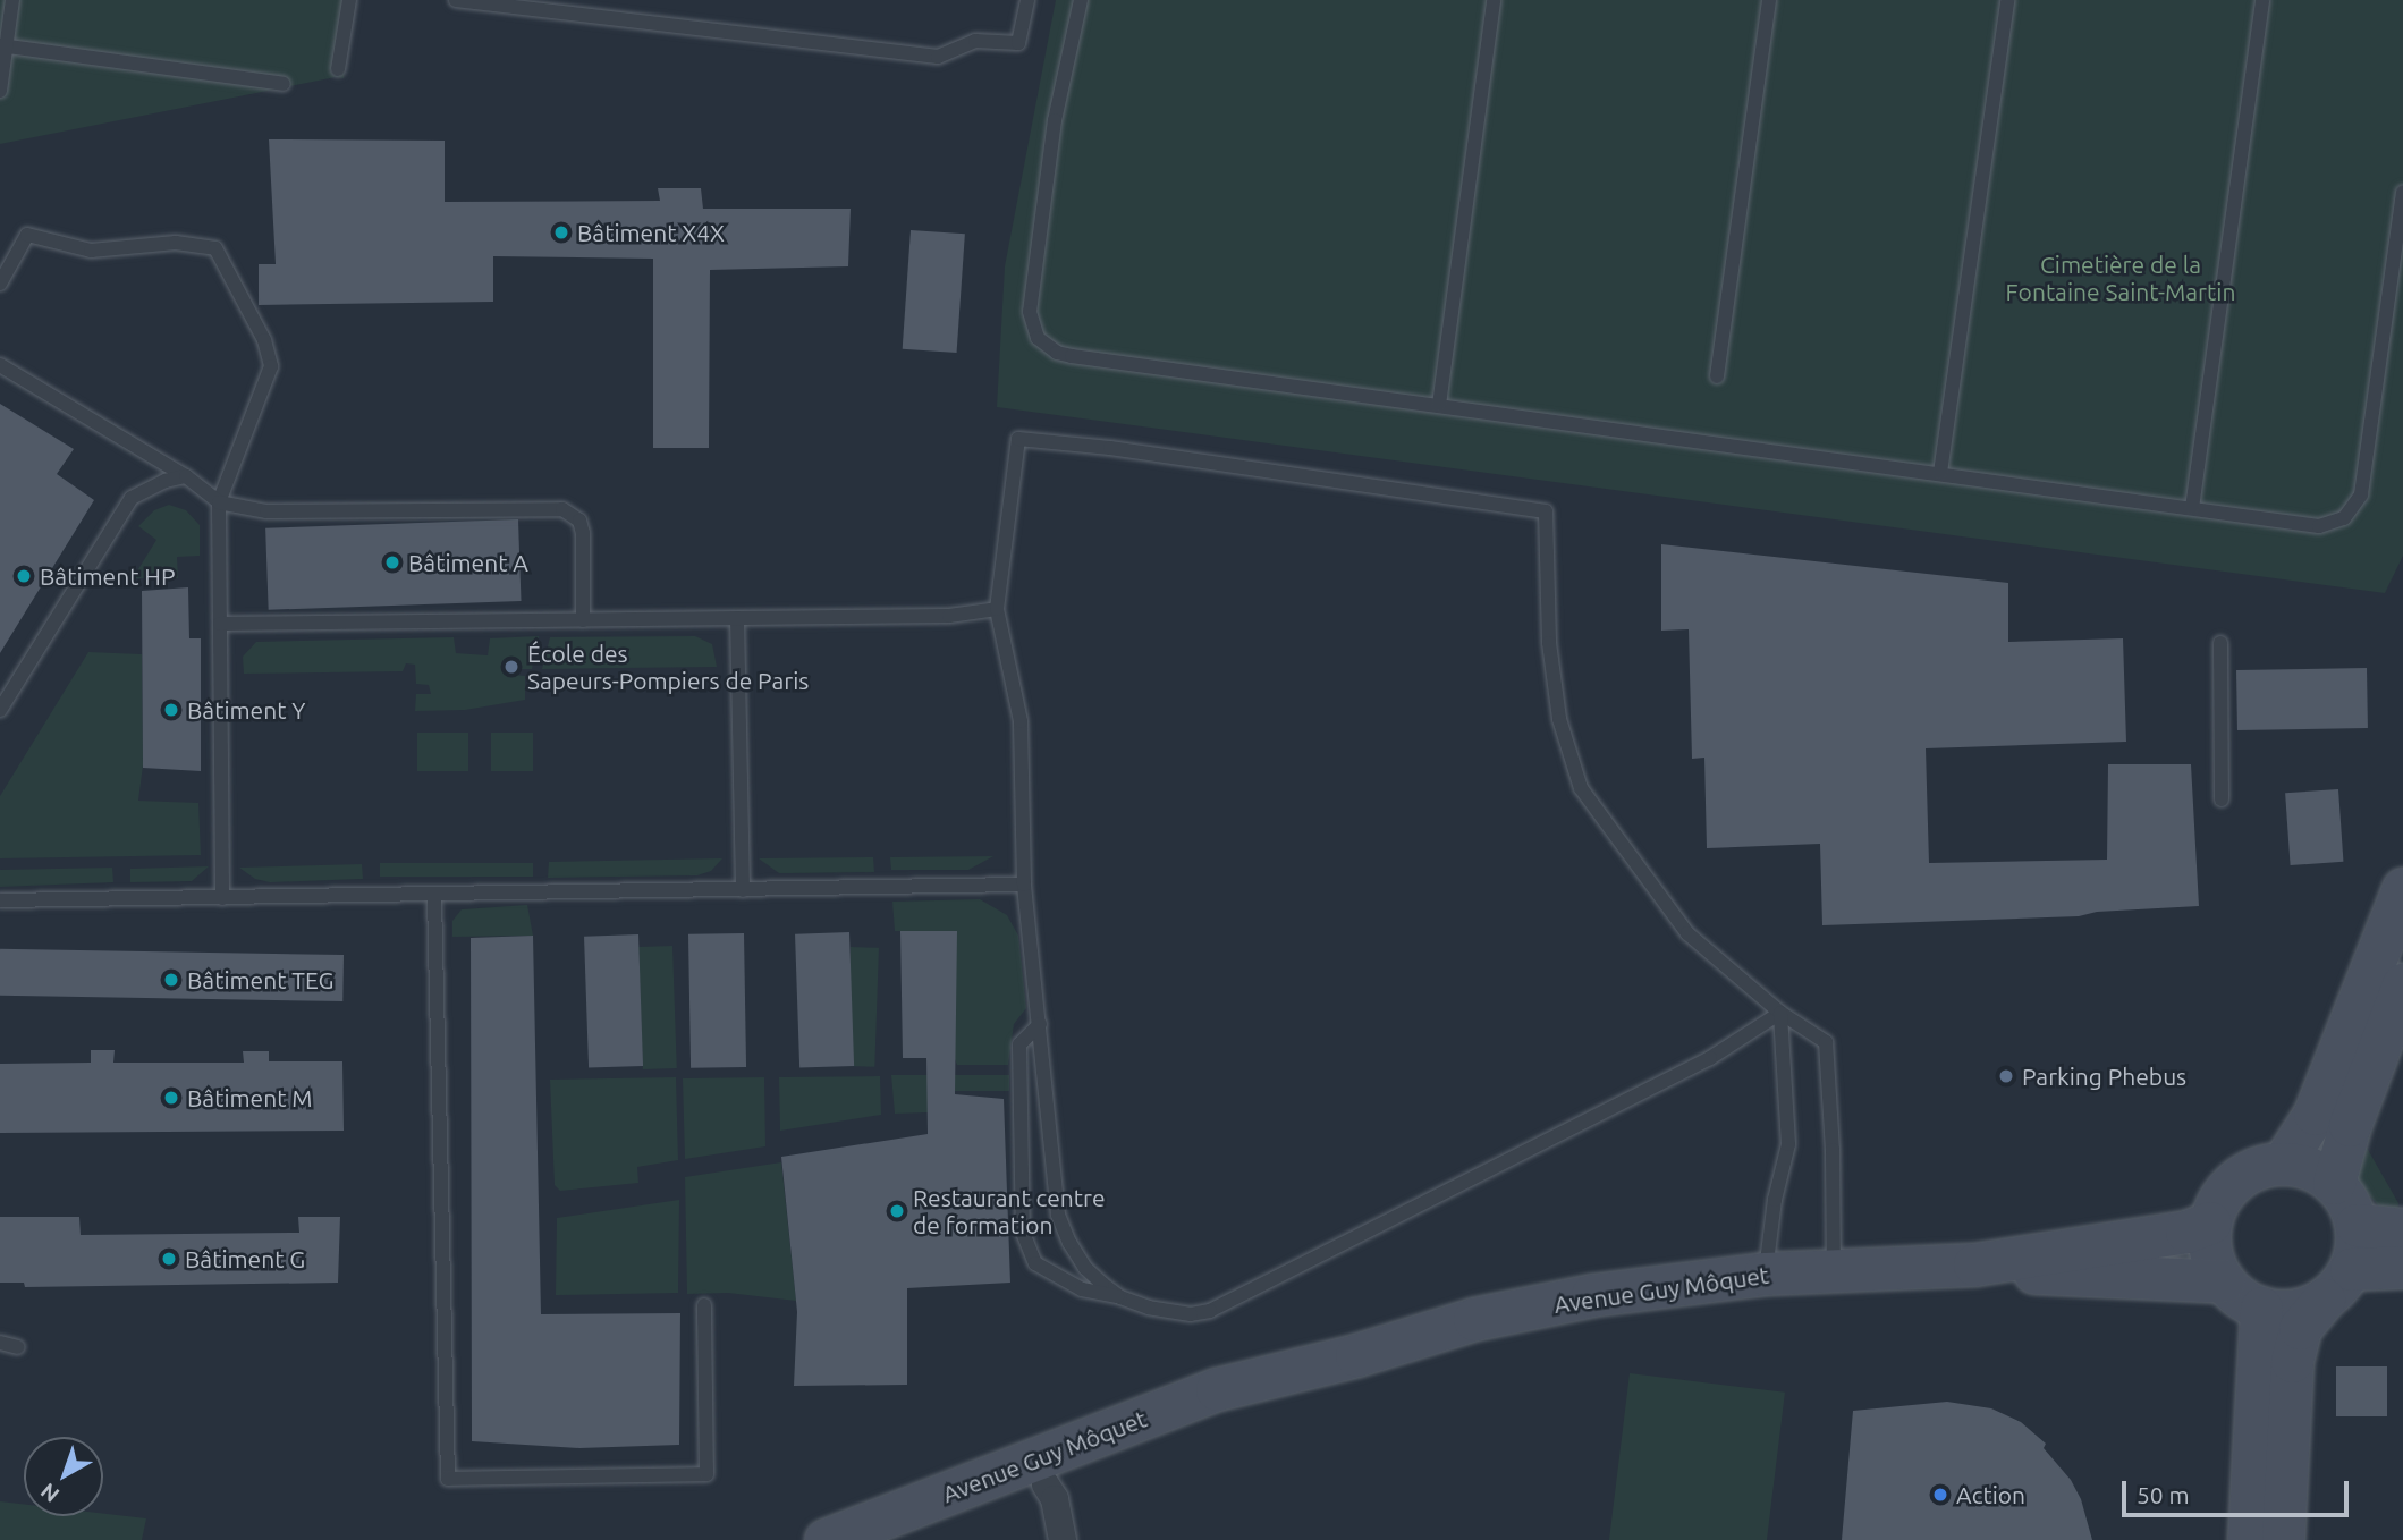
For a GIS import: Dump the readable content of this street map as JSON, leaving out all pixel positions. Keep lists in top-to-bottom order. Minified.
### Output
{"streets":{"main road":["Avenue Guy Môquet"]},"parks":["Cimetière de la Fontaine Saint-Martin"],"places":["Bâtiment X4X","Bâtiment A","Bâtiment HP","École des Sapeurs-Pompiers de Paris","Bâtiment Y","Bâtiment TEG","Parking Phebus","Bâtiment M","Restaurant centre de formation","Bâtiment G","Action"],"scale_bar":"50 m","north":"bottom left"}
